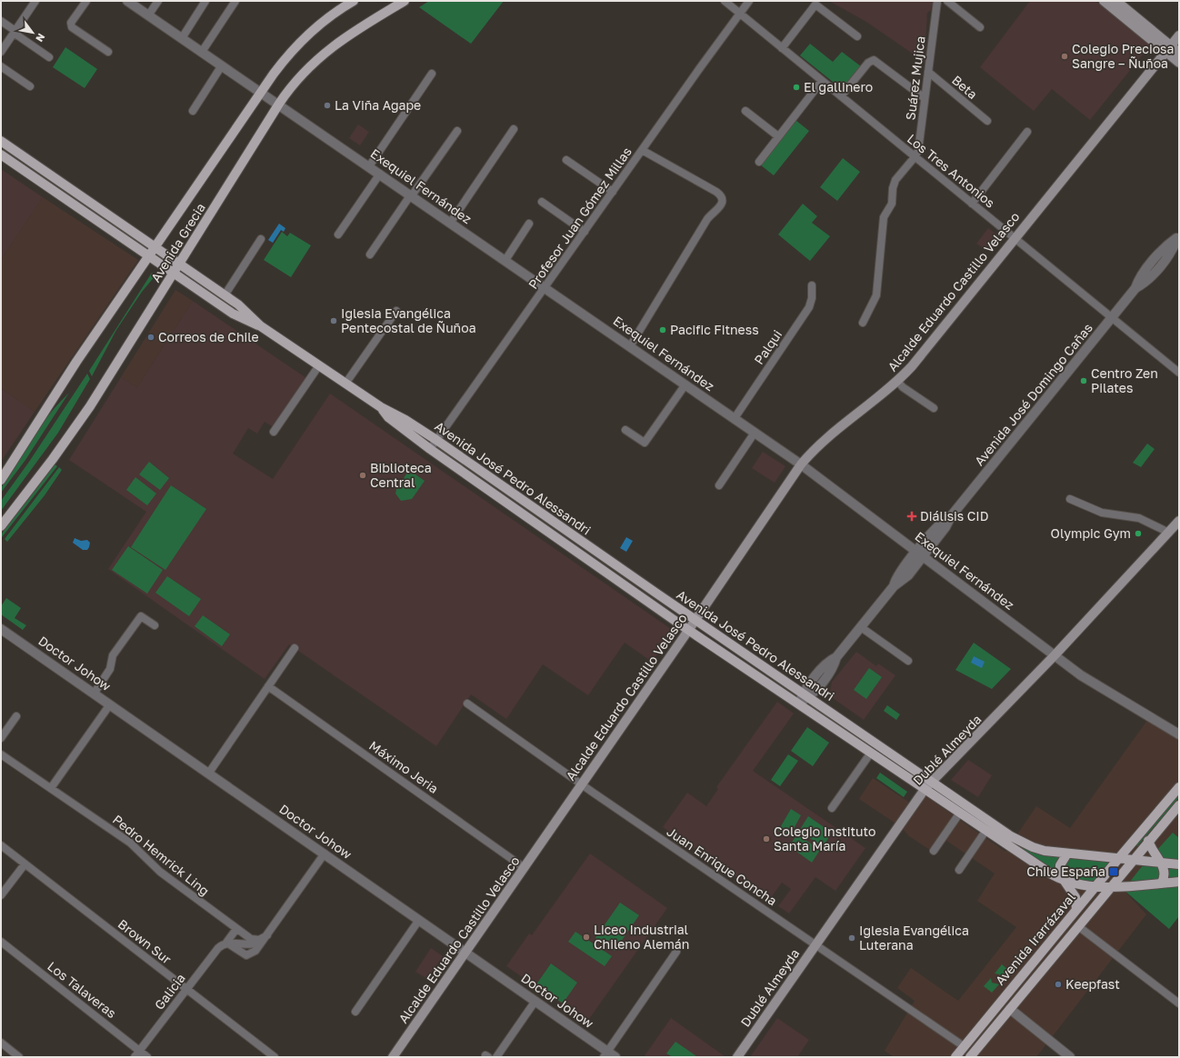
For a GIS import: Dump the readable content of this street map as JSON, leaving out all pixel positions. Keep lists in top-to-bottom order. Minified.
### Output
{"streets":{"main road":["Avenida Grecia","Alcalde Eduardo Castillo Velasco","Avenida José Pedro Alessandri","Dublé Almeyda","Avenida Irarrázaval"],"street":["Suárez Mujica","Beta","Los Tres Antonios","Exequiel Fernández","Profesor Juan Gómez Millas","Palqui","Avenida José Domingo Cañas","Doctor Johow","Máximo Jeria","Pedro Hemrick Ling","Juan Enrique Concha","Brown Sur","Los Talaveras","Galicia"]},"crossings":[["Suárez Mujica","Beta"],["Suárez Mujica","Los Tres Antonios"],["Los Tres Antonios","Profesor Juan Gómez Millas"],["Los Tres Antonios","Alcalde Eduardo Castillo Velasco"],["Los Tres Antonios","Avenida José Domingo Cañas"],["Exequiel Fernández","Profesor Juan Gómez Millas"],["Exequiel Fernández","Avenida Grecia"],["Exequiel Fernández","Alcalde Eduardo Castillo Velasco"],["Exequiel Fernández","Palqui"],["Exequiel Fernández","Avenida José Domingo Cañas"],["Exequiel Fernández","Dublé Almeyda"],["Profesor Juan Gómez Millas","Avenida José Pedro Alessandri"],["Avenida Grecia","Avenida José Pedro Alessandri"],["Alcalde Eduardo Castillo Velasco","Avenida José Pedro Alessandri"],["Alcalde Eduardo Castillo Velasco","Doctor Johow"],["Alcalde Eduardo Castillo Velasco","Máximo Jeria"],["Alcalde Eduardo Castillo Velasco","Juan Enrique Concha"],["Avenida José Domingo Cañas","Avenida José Pedro Alessandri"],["Avenida José Pedro Alessandri","Dublé Almeyda"],["Avenida José Pedro Alessandri","Avenida Irarrázaval"],["Dublé Almeyda","Juan Enrique Concha"],["Pedro Hemrick Ling","Galicia"],["Juan Enrique Concha","Avenida Irarrázaval"],["Brown Sur","Galicia"],["Los Talaveras","Galicia"]],"places":{"other":["Colegio Preciosa Sangre – Ñuñoa","El gallinero","La Viña Agape","Iglesia Evangélica Pentecostal de Ñuñoa","Pacific Fitness","Correos de Chile","Centro Zen Pilates","Biblioteca Central","Olympic Gym","Colegio Instituto Santa María","Liceo Industrial Chileno Alemán","Iglesia Evangélica Luterana","Keepfast"],"health":["Diálisis CID"],"transit":["Chile España"]},"north":"bottom right"}
